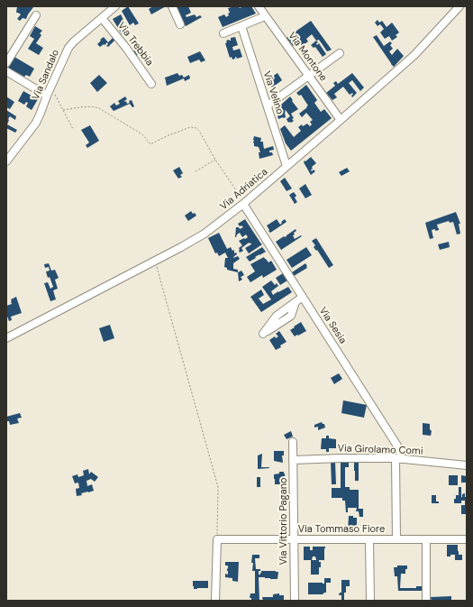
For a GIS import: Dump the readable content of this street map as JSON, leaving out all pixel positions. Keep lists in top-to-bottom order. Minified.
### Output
{"streets":{"street":["Via Trebbia","Via Montone","Via Sandalo","Via Velino","Via Adriatica","Via Sesia","Via Girolamo Comi","Via Vittorio Pagano","Via Tommaso Fiore"]},"crossings":[["Via Trebbia","Via Sandalo"],["Via Montone","Via Adriatica"],["Via Velino","Via Adriatica"],["Via Adriatica","Via Sesia"],["Via Sesia","Via Girolamo Comi"],["Via Sesia","Via Tommaso Fiore"],["Via Girolamo Comi","Via Vittorio Pagano"],["Via Vittorio Pagano","Via Tommaso Fiore"]]}
